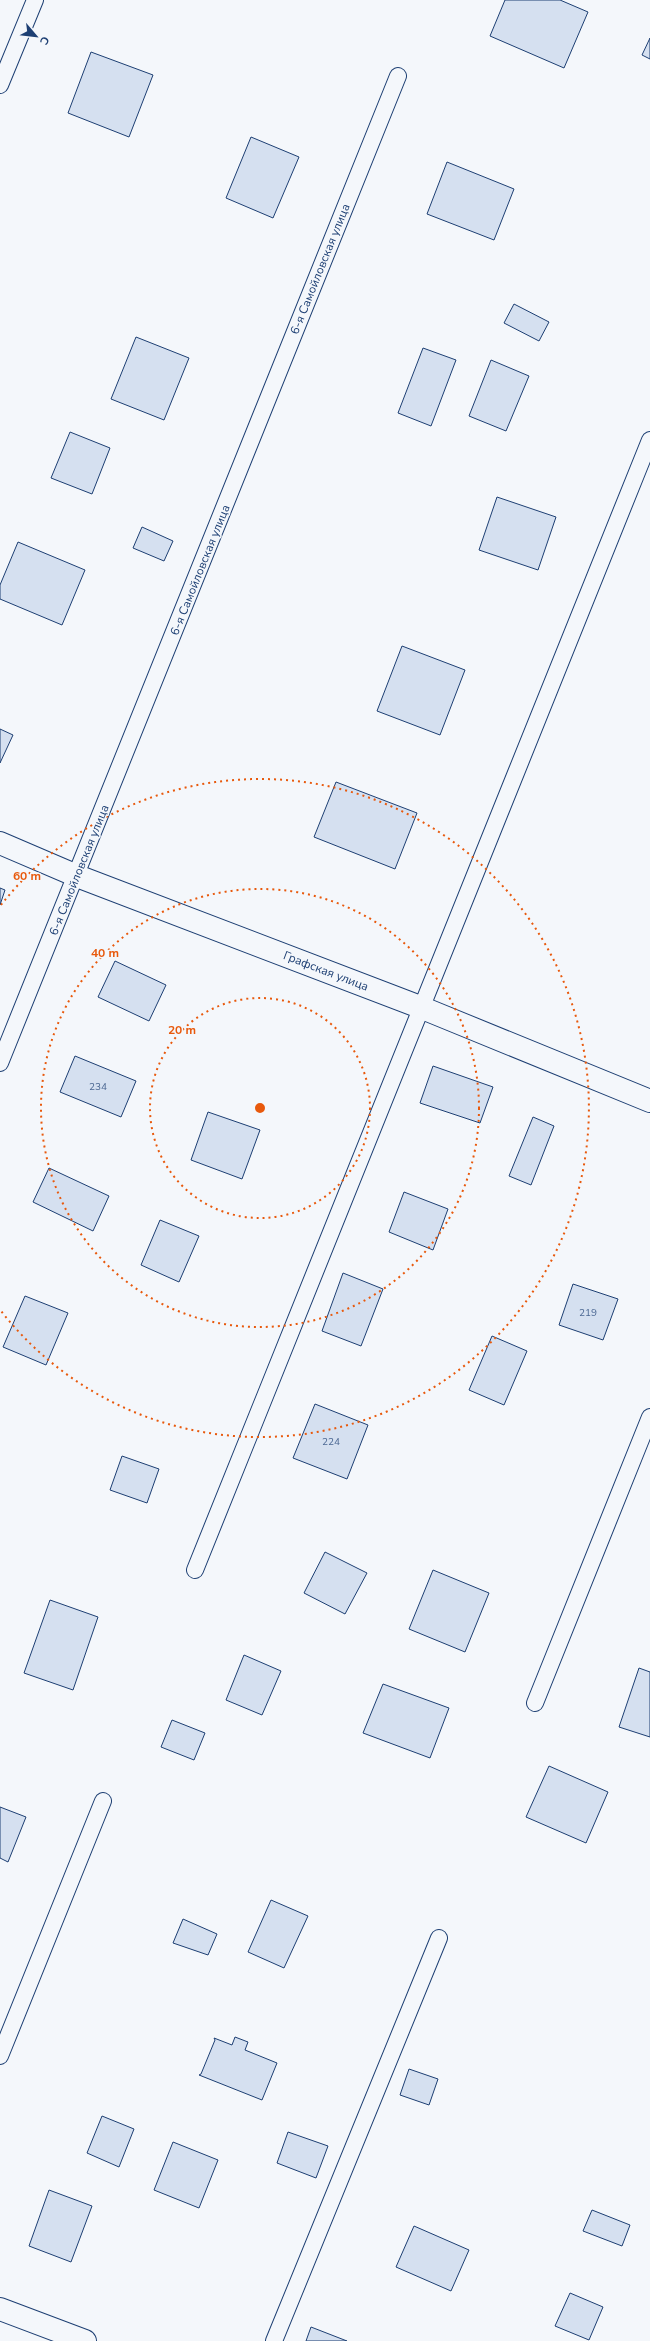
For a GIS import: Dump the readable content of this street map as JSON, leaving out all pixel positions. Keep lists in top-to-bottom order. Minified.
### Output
{"streets":{"street":["Графская улица"],"lane":["6-я Самойловская улица"]},"crossings":[["6-я Самойловская улица","Графская улица"]],"house_numbers":["234","219","224"],"north":"bottom right","rings":["60 m","40 m","20 m"]}
